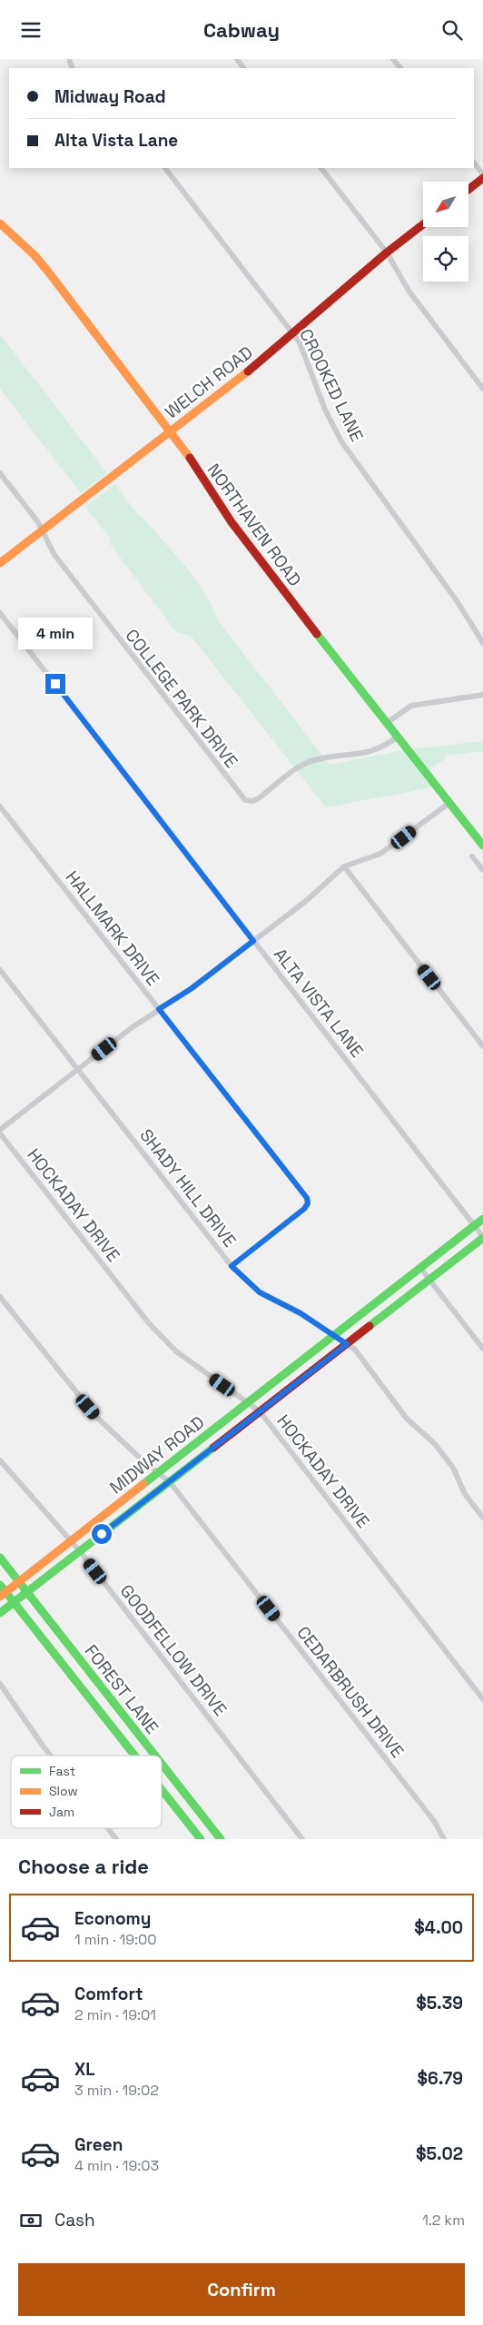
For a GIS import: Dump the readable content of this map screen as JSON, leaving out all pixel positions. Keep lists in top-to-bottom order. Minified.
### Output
{"streets":{"main road":["WELCH ROAD","NORTHAVEN ROAD","MIDWAY ROAD","FOREST LANE"],"street":["CROOKED LANE","COLLEGE PARK DRIVE","HALLMARK DRIVE","ALTA VISTA LANE","SHADY HILL DRIVE","HOCKADAY DRIVE","GOODFELLOW DRIVE","CEDARBRUSH DRIVE"]},"crossings":[["WELCH ROAD","CROOKED LANE"],["WELCH ROAD","NORTHAVEN ROAD"],["WELCH ROAD","COLLEGE PARK DRIVE"],["NORTHAVEN ROAD","COLLEGE PARK DRIVE"],["HALLMARK DRIVE","SHADY HILL DRIVE"],["ALTA VISTA LANE","MIDWAY ROAD"],["SHADY HILL DRIVE","MIDWAY ROAD"],["HOCKADAY DRIVE","MIDWAY ROAD"],["MIDWAY ROAD","GOODFELLOW DRIVE"],["MIDWAY ROAD","FOREST LANE"],["MIDWAY ROAD","CEDARBRUSH DRIVE"]],"legend":["Fast","Slow","Jam"],"north":"bottom left","page":{"header":"Cabway","banner":["Midway Road","Alta Vista Lane"],"bubble":"4 min","heading":"Choose a ride","list":[{"name":"Economy","note":"1 min · 19:00","value":"$4.00"},{"name":"Comfort","note":"2 min · 19:01","value":"$5.39"},{"name":"XL","note":"3 min · 19:02","value":"$6.79"},{"name":"Green","note":"4 min · 19:03","value":"$5.02"}],"pay":["Cash","1.2 km"],"buttons":"Confirm"}}
